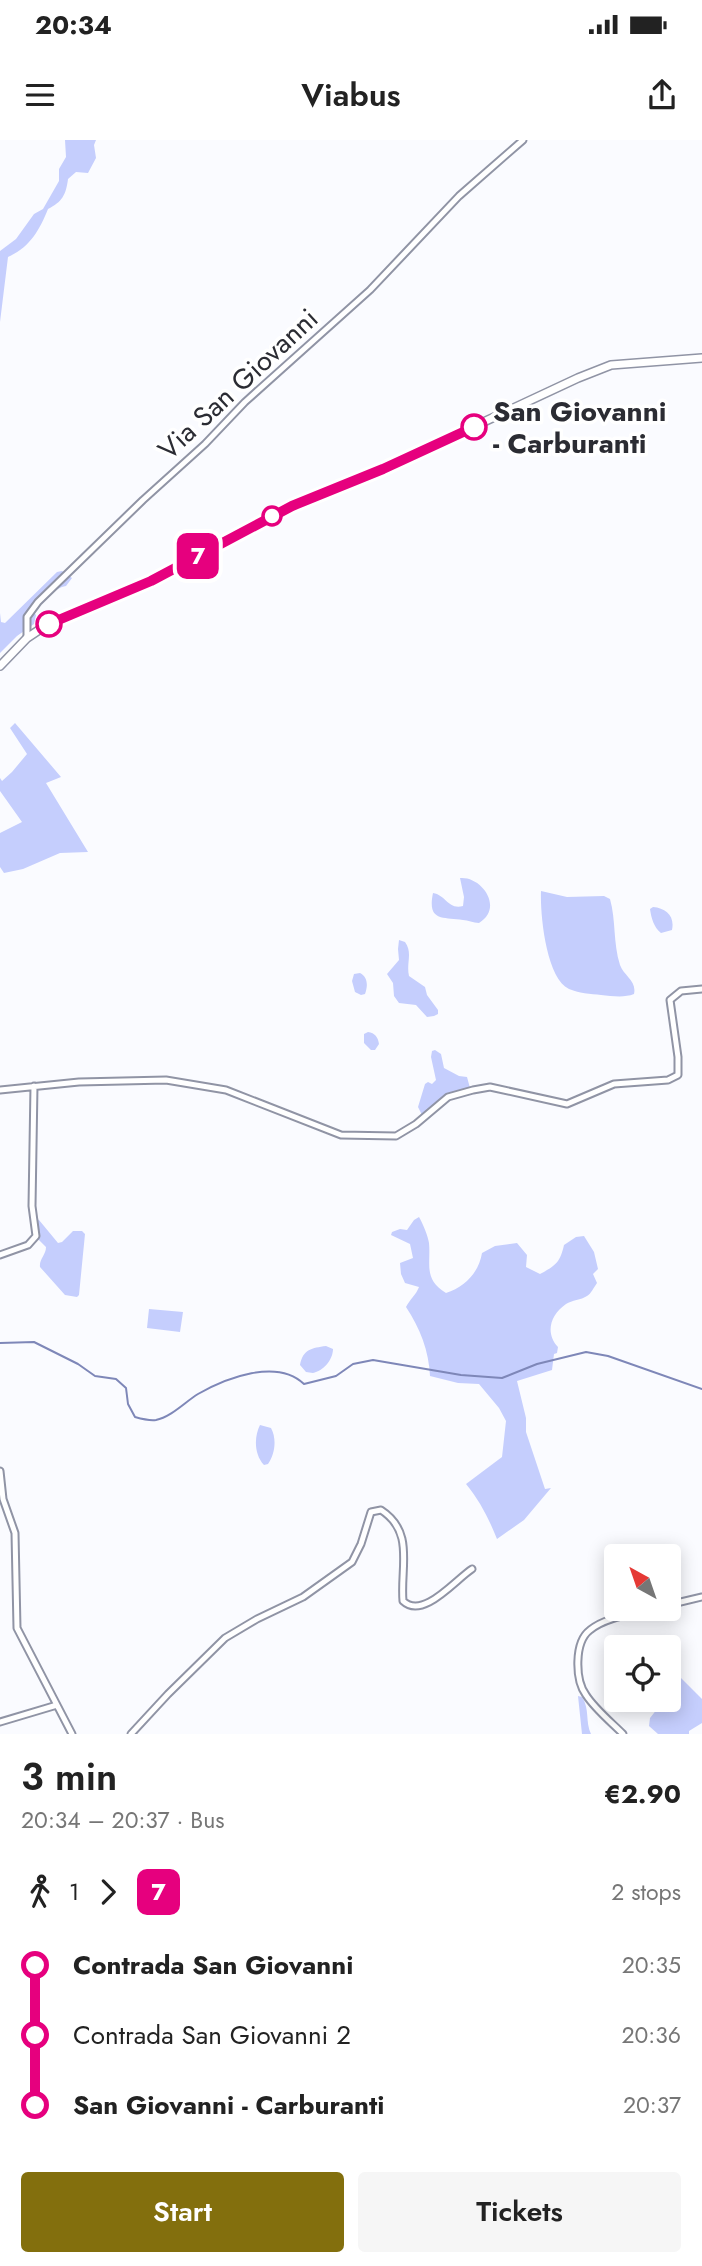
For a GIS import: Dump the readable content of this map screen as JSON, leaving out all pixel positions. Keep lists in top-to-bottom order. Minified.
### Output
{"streets":{"street":["Via San Giovanni"]},"places":["San Giovanni - Carburanti"],"lines":["bus line 7"],"north":"top left","page":{"status":"20:34","header":"Viabus","on_map":"7","heading":["3 min","20:34 – 20:37 · Bus","€2.90"],"legs":["1","7","2 stops"],"list":[{"name":"Contrada San Giovanni","value":"20:35"},{"name":"Contrada San Giovanni 2","value":"20:36"},{"name":"San Giovanni - Carburanti","value":"20:37"}],"buttons":["Start","Tickets"]}}
